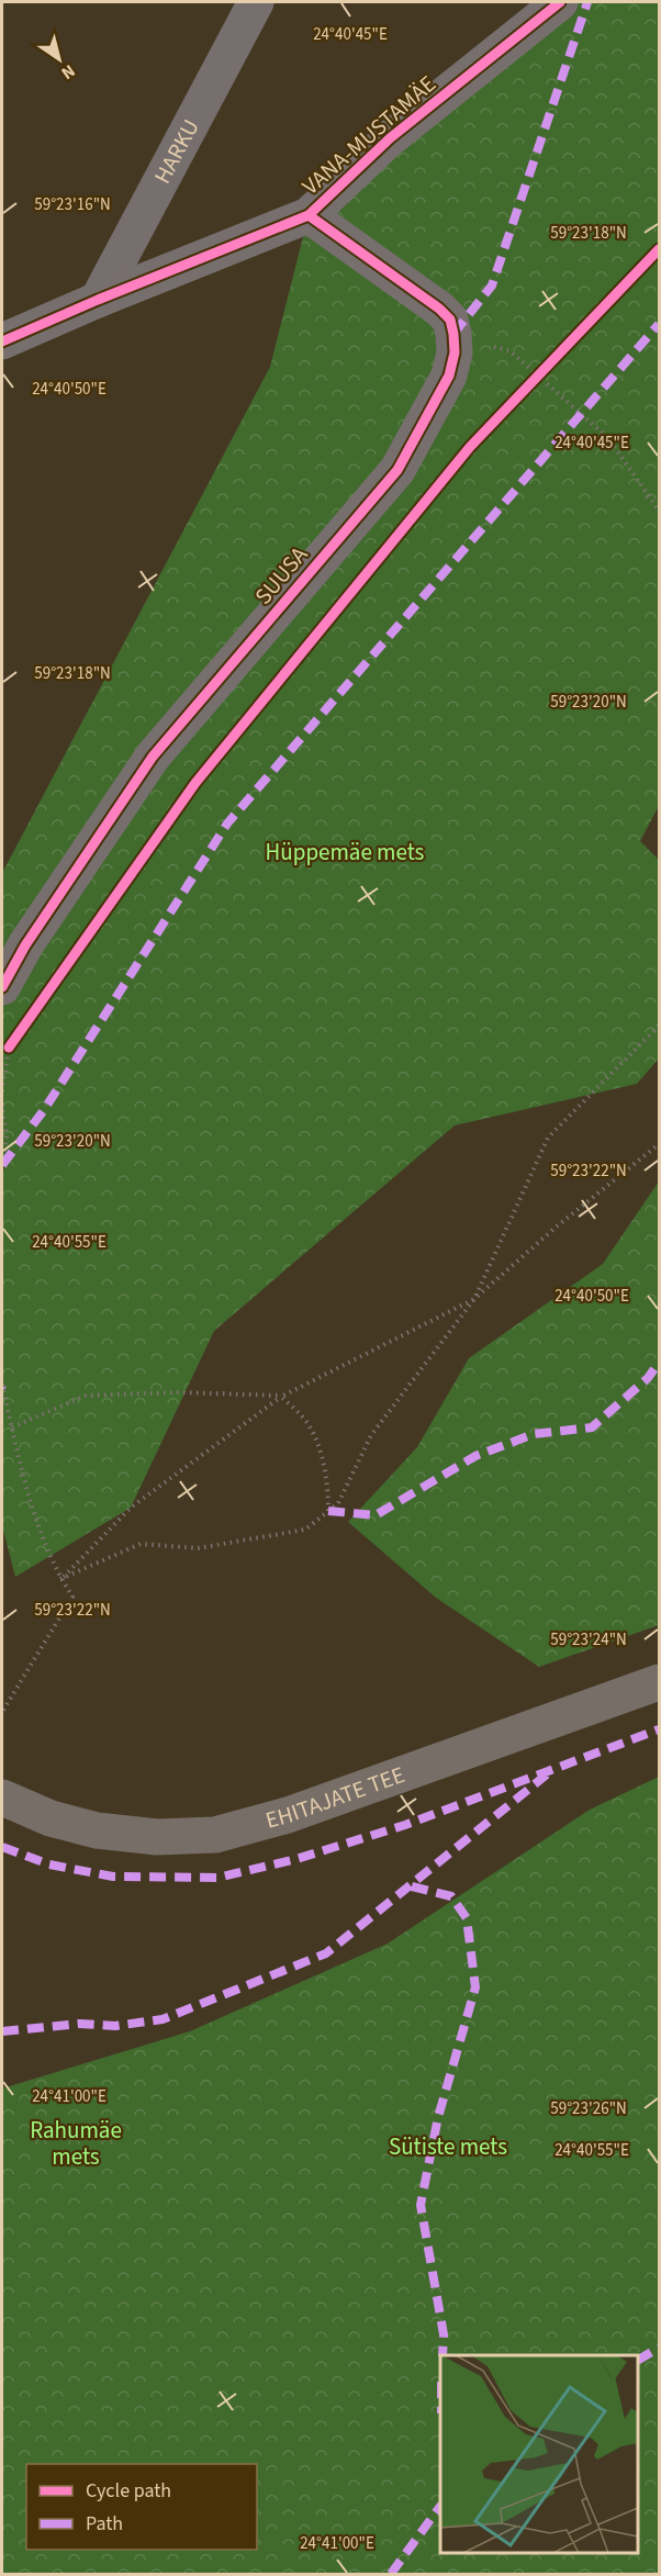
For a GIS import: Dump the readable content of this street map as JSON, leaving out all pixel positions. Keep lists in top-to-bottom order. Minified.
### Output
{"streets":{"main road":["EHITAJATE TEE"],"street":["VANA-MUSTAMÄE","HARKU","SUUSA"]},"crossings":[["VANA-MUSTAMÄE","HARKU"]],"parks":["Hüppemäe mets","Rahumäe mets","Sütiste mets"],"legend":["Cycle path","Path"],"north":"bottom right","coordinates":["24°40'45\"E","59°23'16\"N","59°23'18\"N","24°40'50\"E","59°23'20\"N","59°23'22\"N","24°40'55\"E","59°23'24\"N","24°41'00\"E","59°23'26\"N"]}
